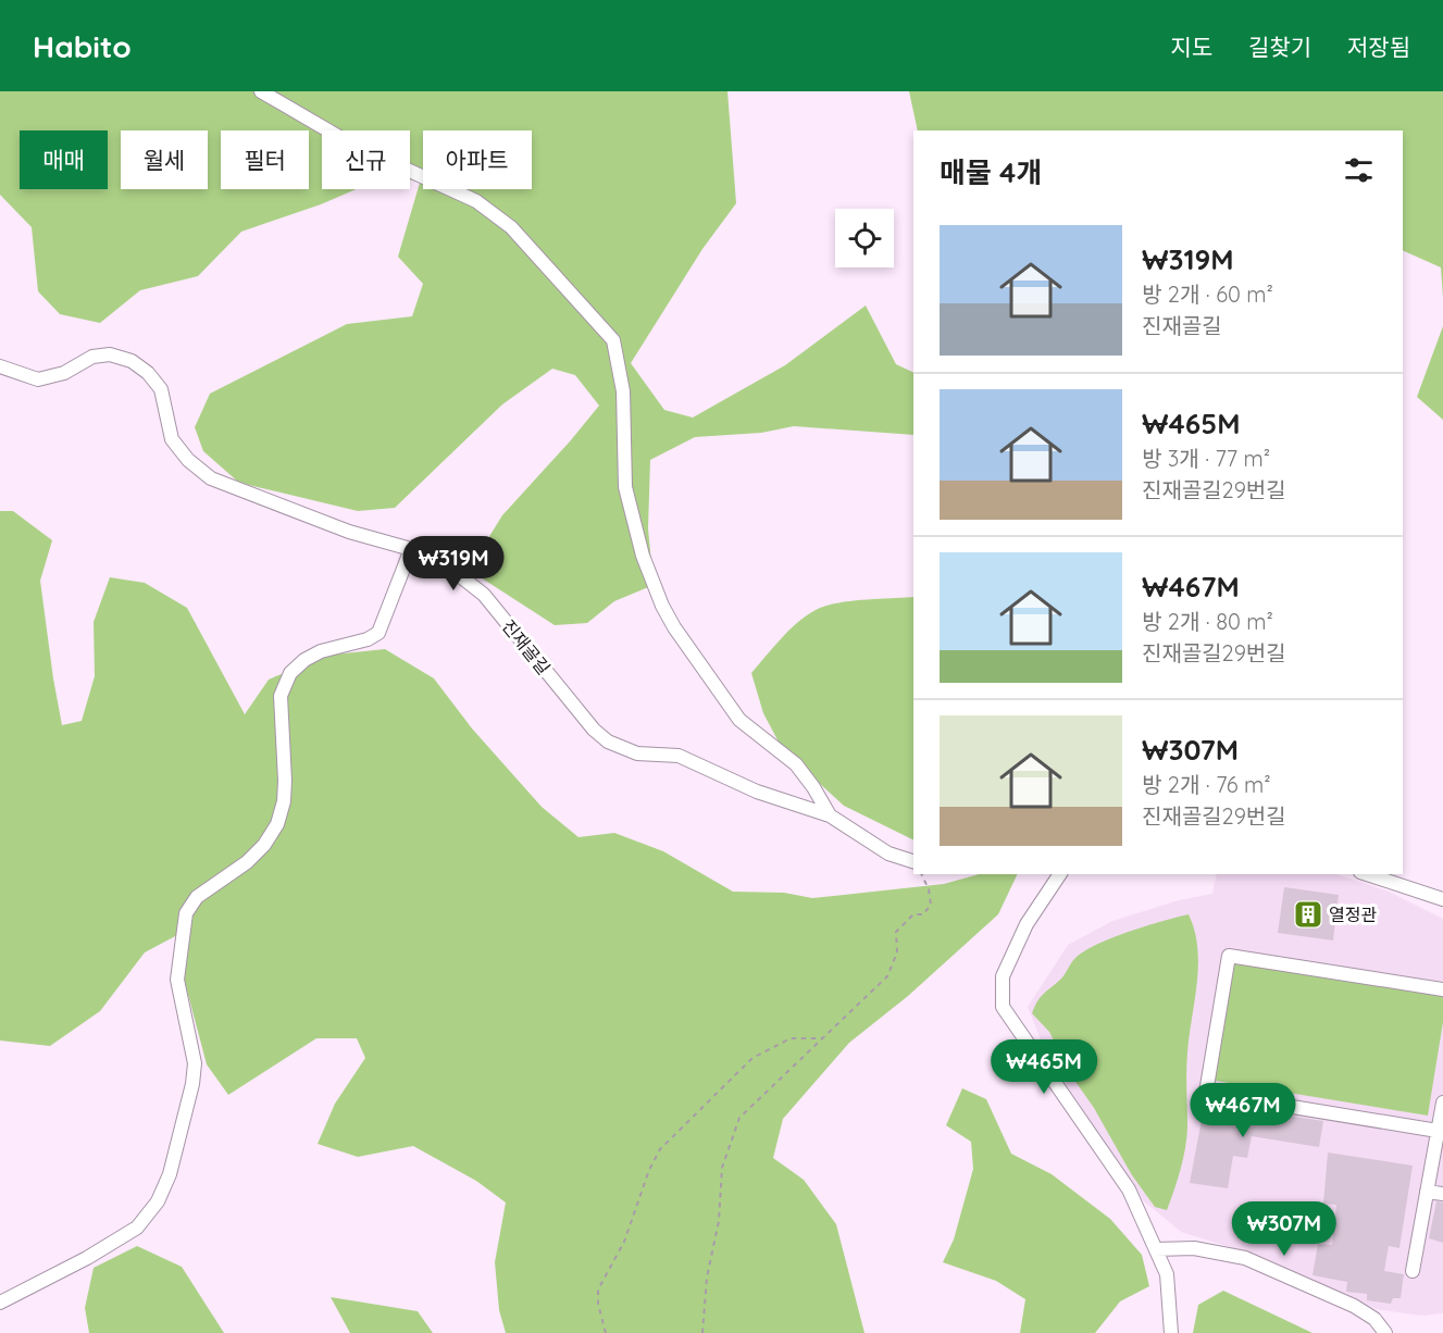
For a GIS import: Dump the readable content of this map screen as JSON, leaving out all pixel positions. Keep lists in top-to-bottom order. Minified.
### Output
{"streets":{"street":["진재골길"]},"places":{"building":["열정관"]},"page":{"header":"Habito","nav":["지도","길찾기","저장됨"],"chip":["매매","월세","필터","신규","아파트"],"heading":"매물 4개","list":[{"name":"₩319M","note":"방 2개 · 60 m² · 진재골길"},{"name":"₩465M","note":"방 3개 · 77 m² · 진재골길29번길"},{"name":"₩467M","note":"방 2개 · 80 m² · 진재골길29번길"},{"name":"₩307M","note":"방 2개 · 76 m² · 진재골길29번길"}],"price":["₩319M","₩465M","₩467M","₩307M"]}}
